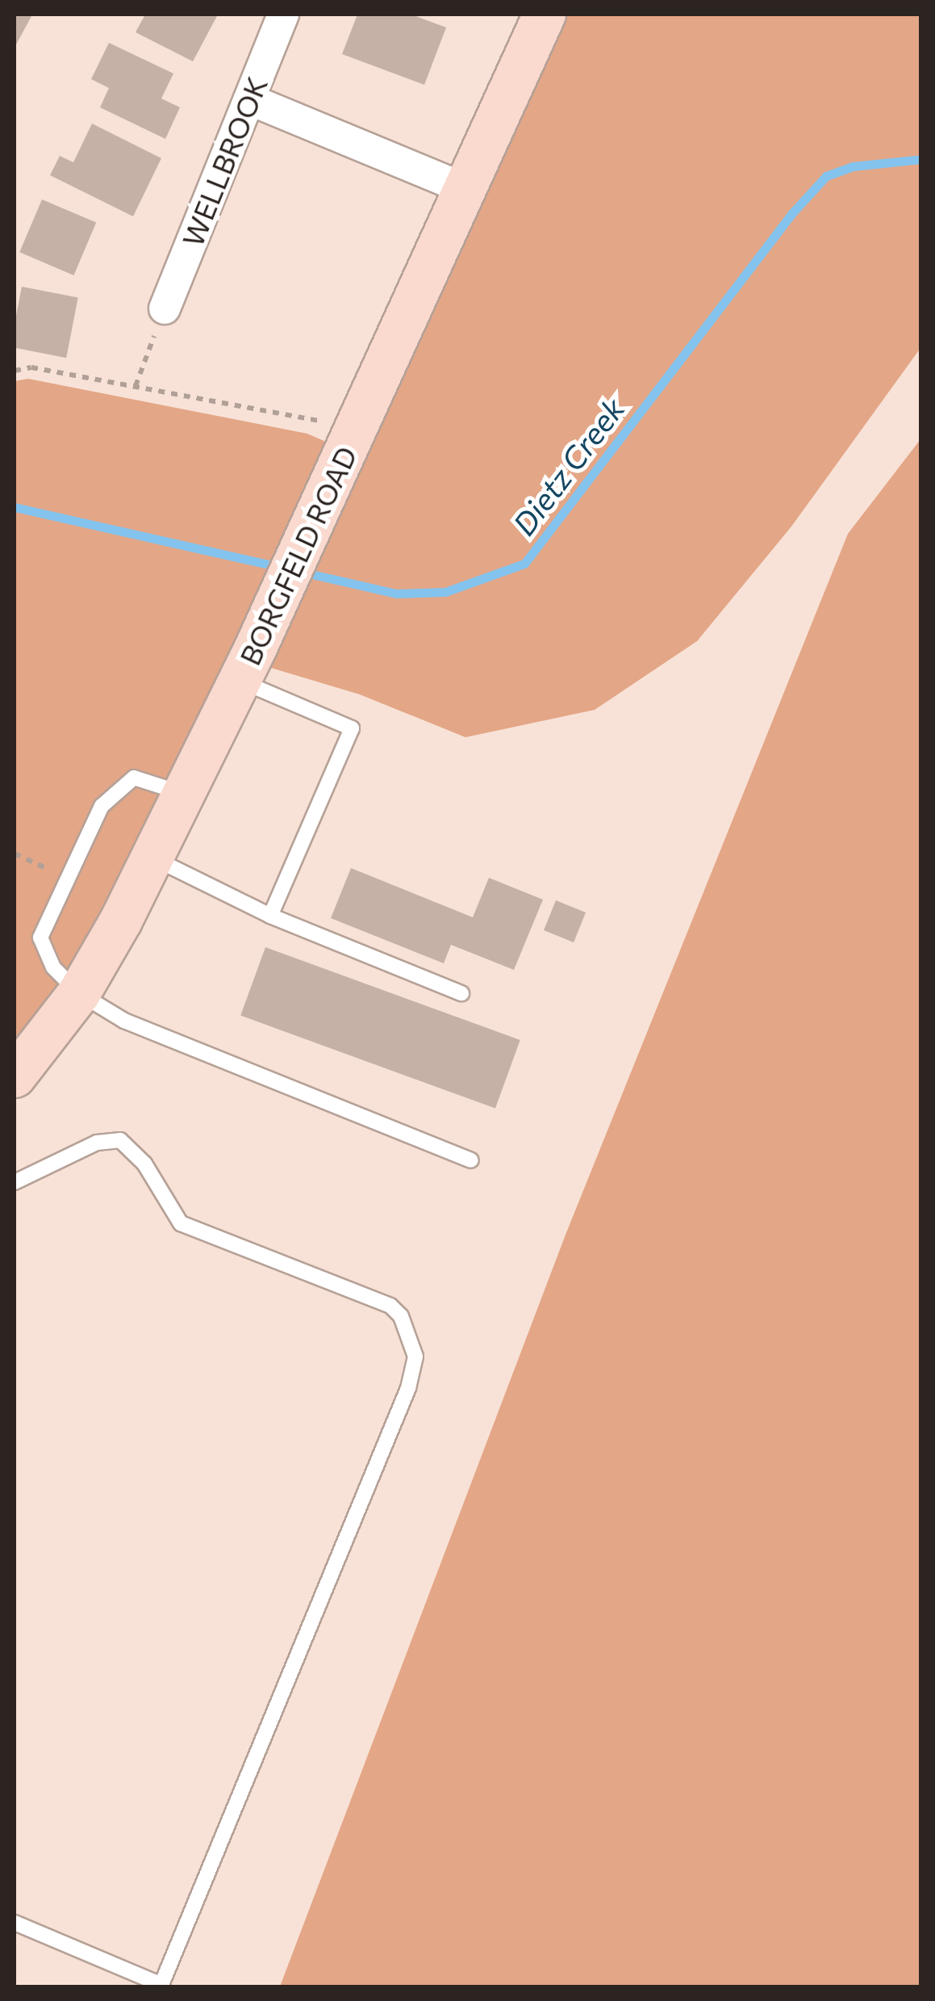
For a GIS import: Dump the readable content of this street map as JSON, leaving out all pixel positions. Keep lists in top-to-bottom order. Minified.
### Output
{"streets":{"street":["WELLBROOK","BORGFELD ROAD"]},"water":["Dietz Creek"]}
